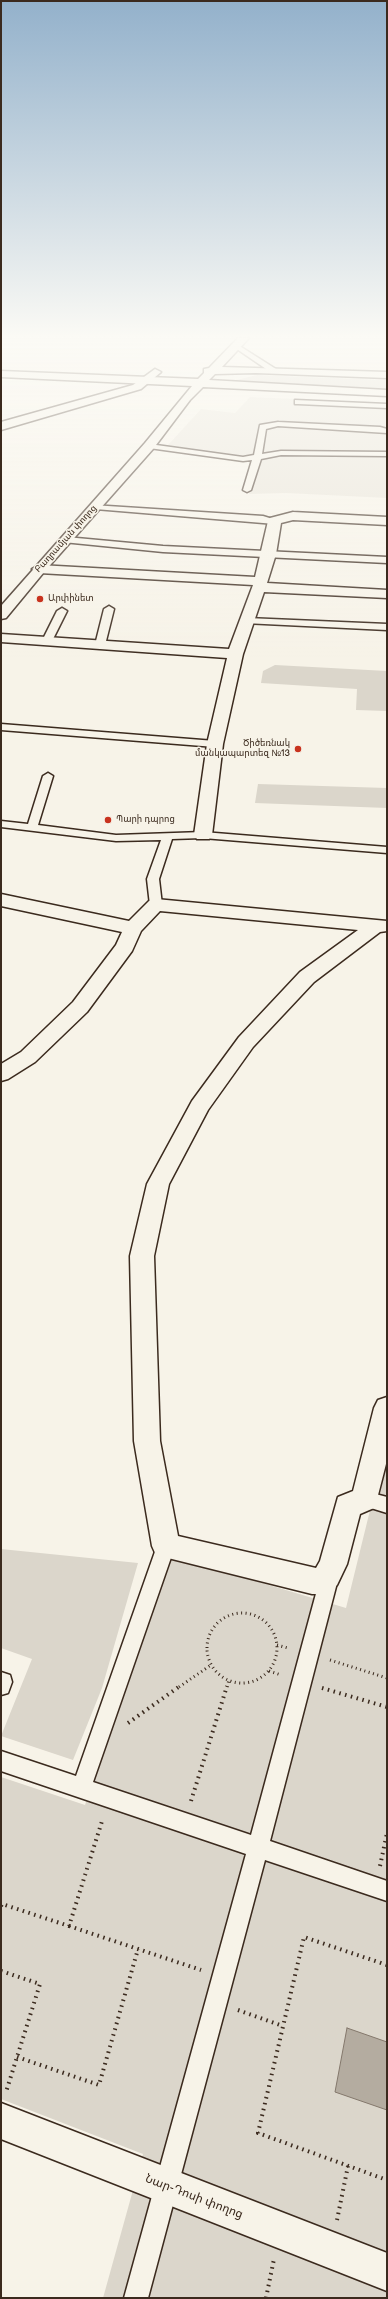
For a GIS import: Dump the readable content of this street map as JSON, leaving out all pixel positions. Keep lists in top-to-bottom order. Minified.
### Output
{"streets":{"street":["Բաղրամյան փողոց","Նար-Դոսի փողոց"]},"places":["Արփինետ","Ծիծեռնակ մանկապարտեզ №13","Պարի դպրոց"]}
